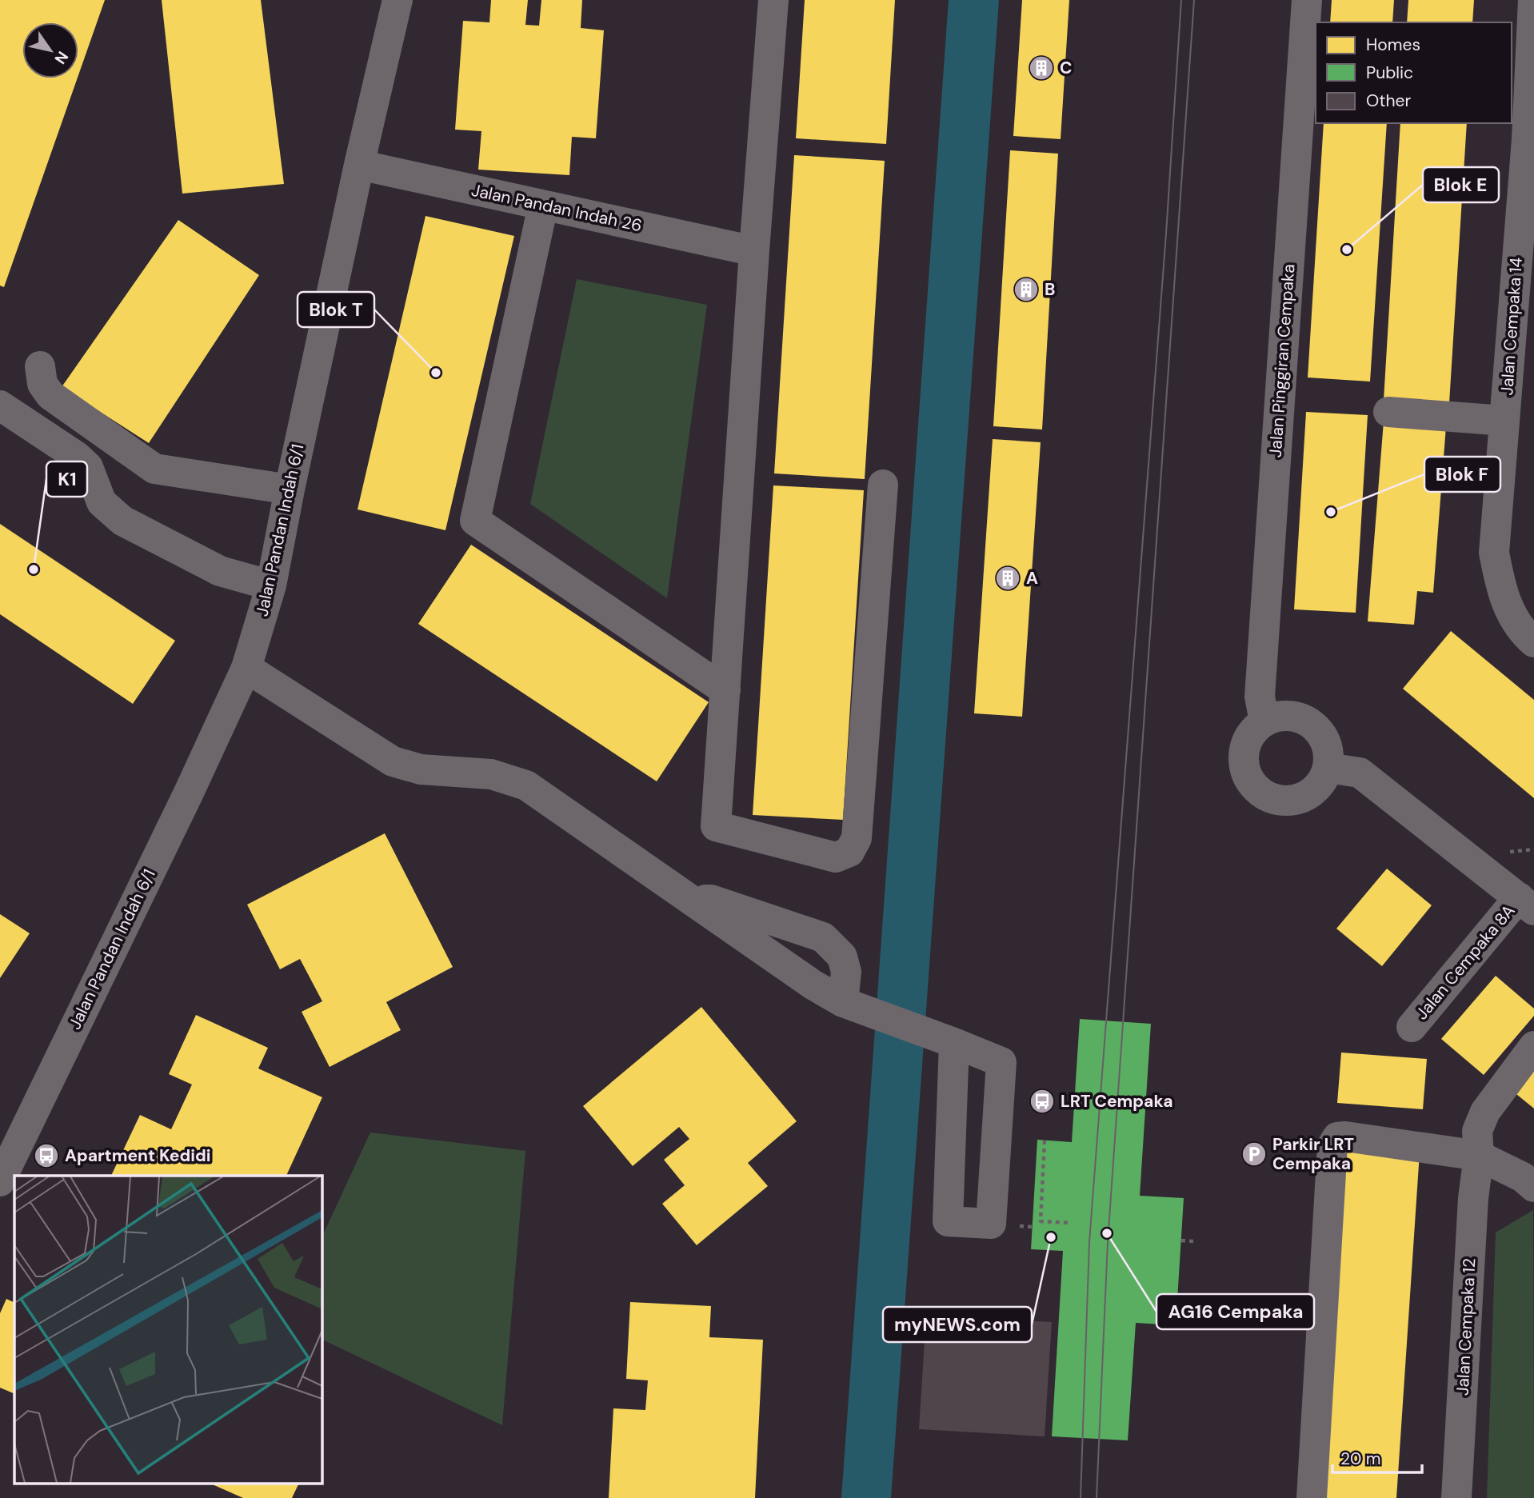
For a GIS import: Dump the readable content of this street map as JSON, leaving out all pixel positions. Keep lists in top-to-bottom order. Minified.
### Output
{"streets":{"street":["Jalan Pandan Indah 26","Jalan Cempaka 14","Jalan Pinggiran Cempaka","Jalan Pandan Indah 6/1","Jalan Cempaka 8A","Jalan Cempaka 12"]},"crossings":[["Jalan Pandan Indah 26","Jalan Pandan Indah 6/1"]],"places":{"building":["C","B","A"],"other":["Blok E","Blok T","Blok F","K1","AG16 Cempaka","myNEWS.com"],"bus stop":["LRT Cempaka","Apartment Kedidi"],"parking":["Parkir LRT Cempaka"]},"legend":["Homes","Public","Other"],"scale_bar":"20 m","north":"bottom right"}
